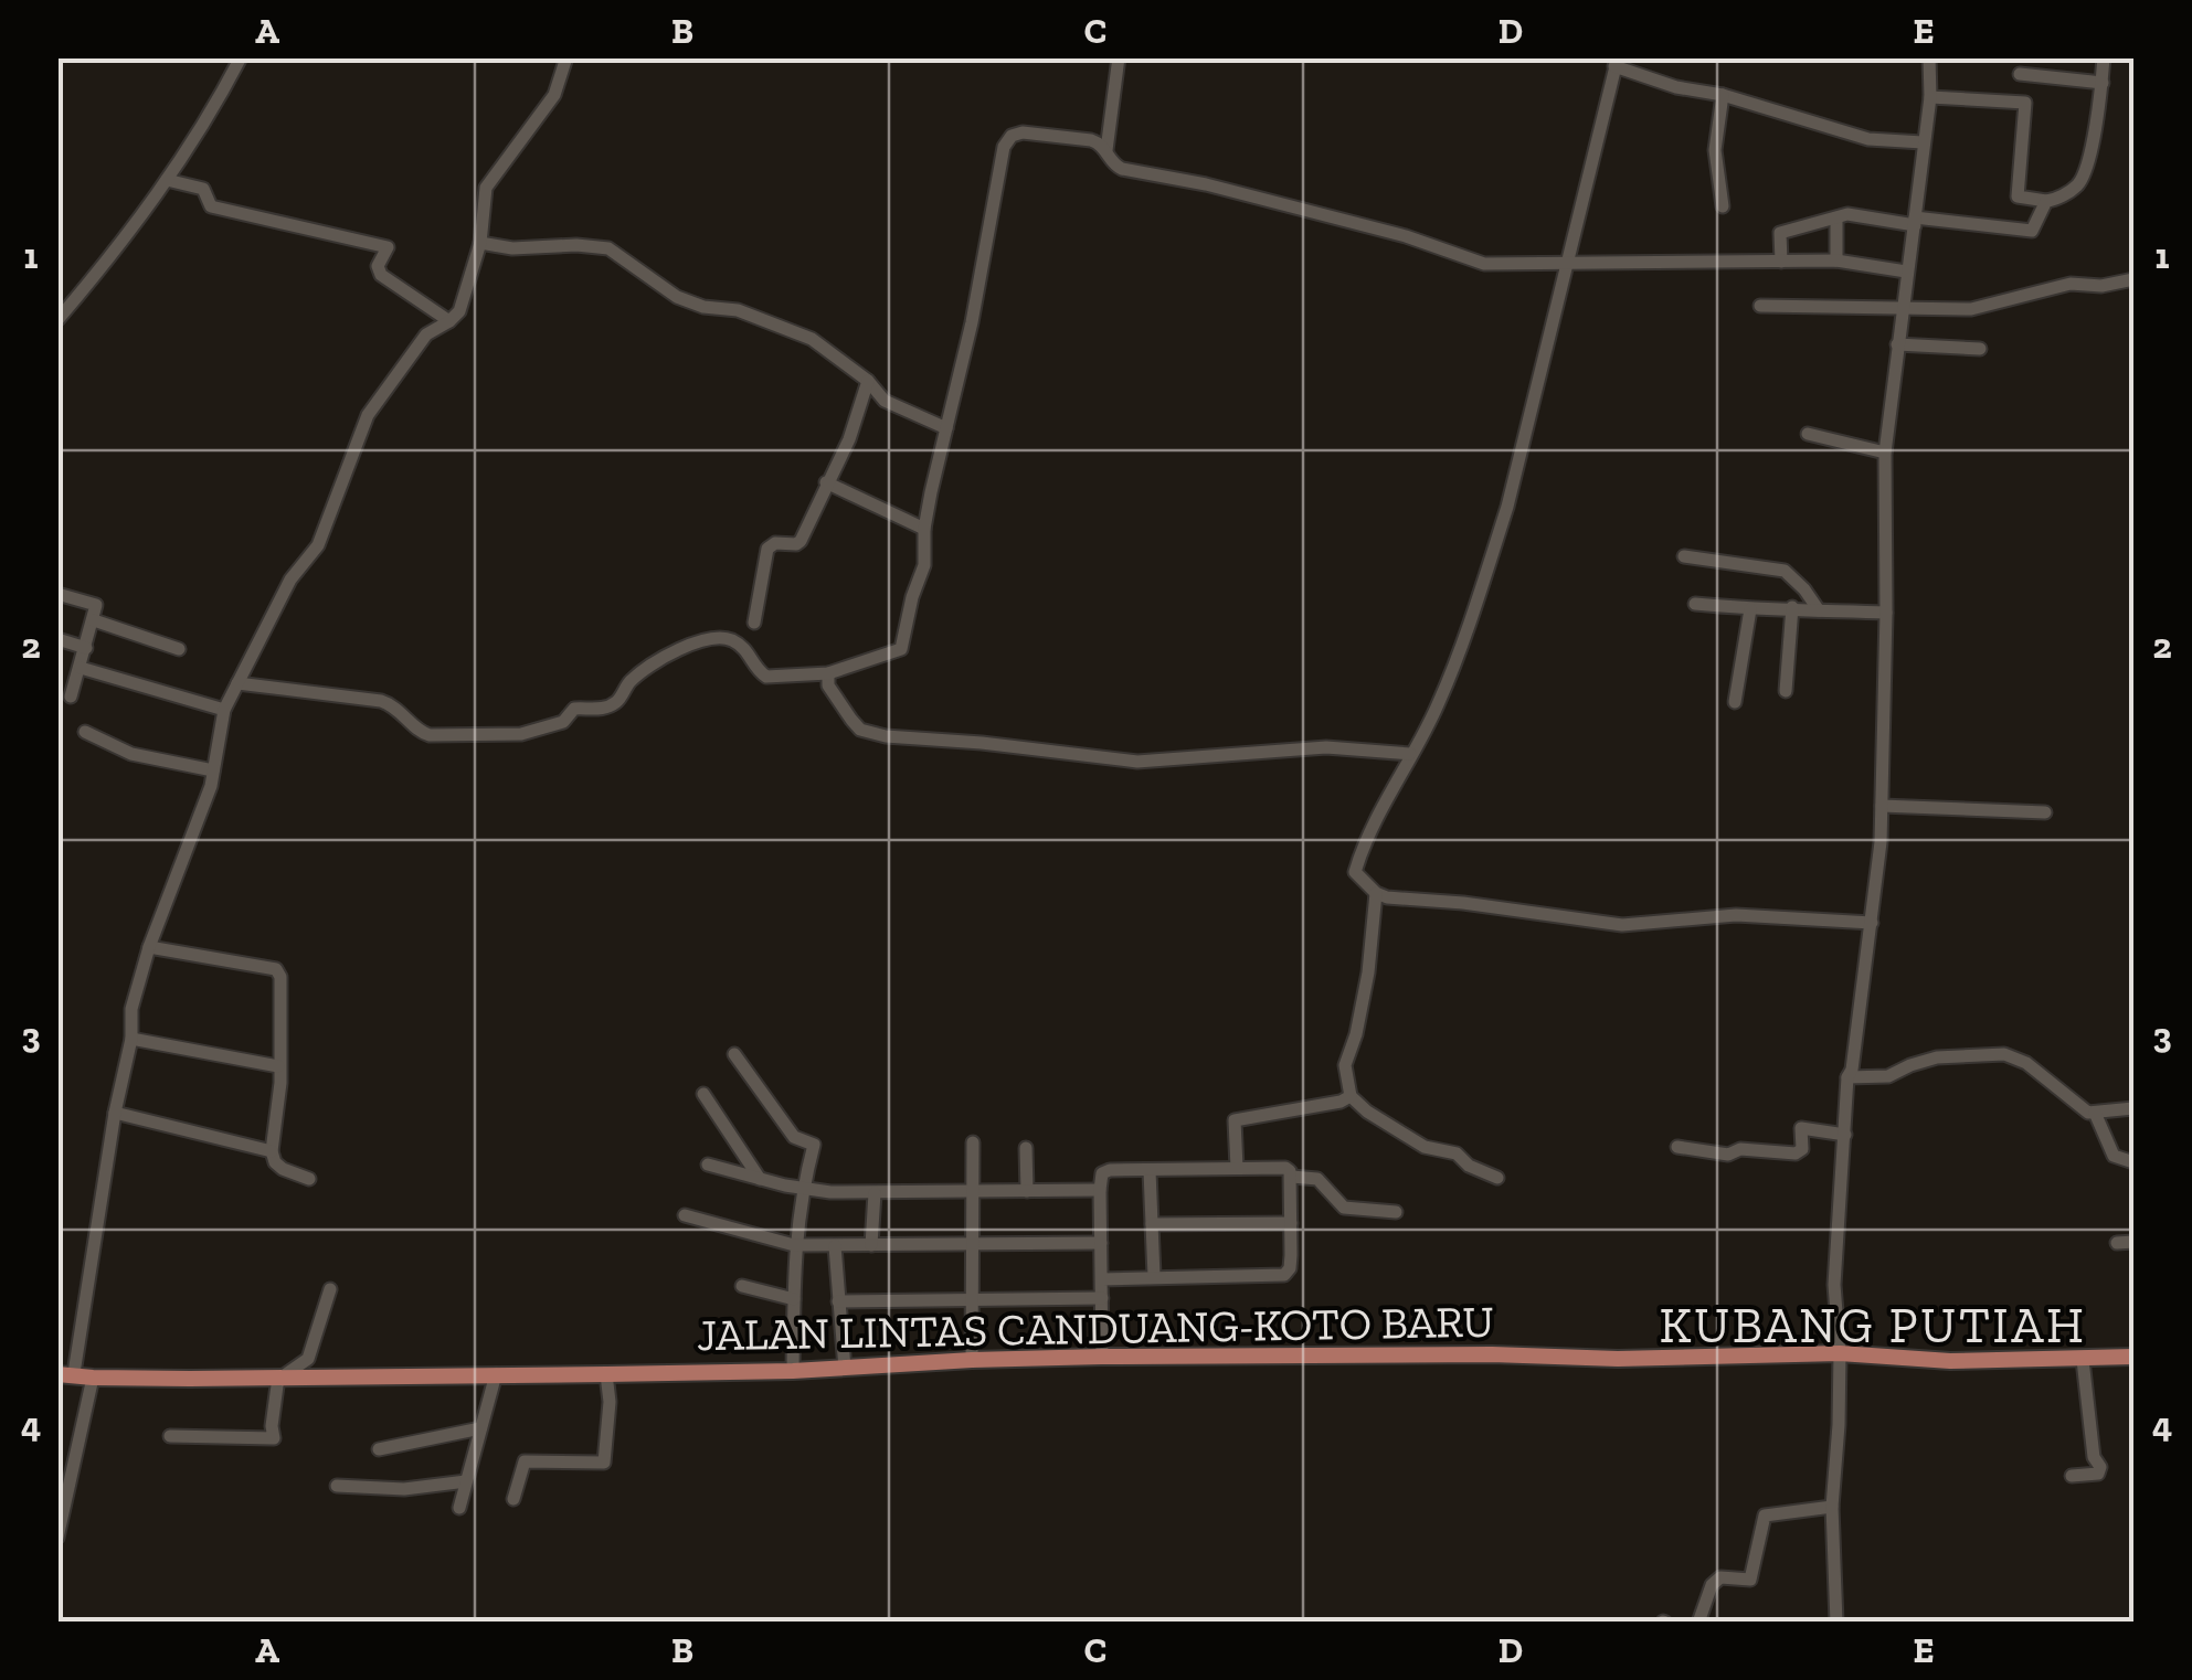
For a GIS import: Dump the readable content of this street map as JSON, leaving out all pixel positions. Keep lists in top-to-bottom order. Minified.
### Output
{"streets":{"main road":["JALAN LINTAS CANDUANG-KOTO BARU"]},"districts":["KUBANG PUTIAH"],"grid":{"columns":["A","B","C","D","E"],"rows":["1","2","3","4"]}}
